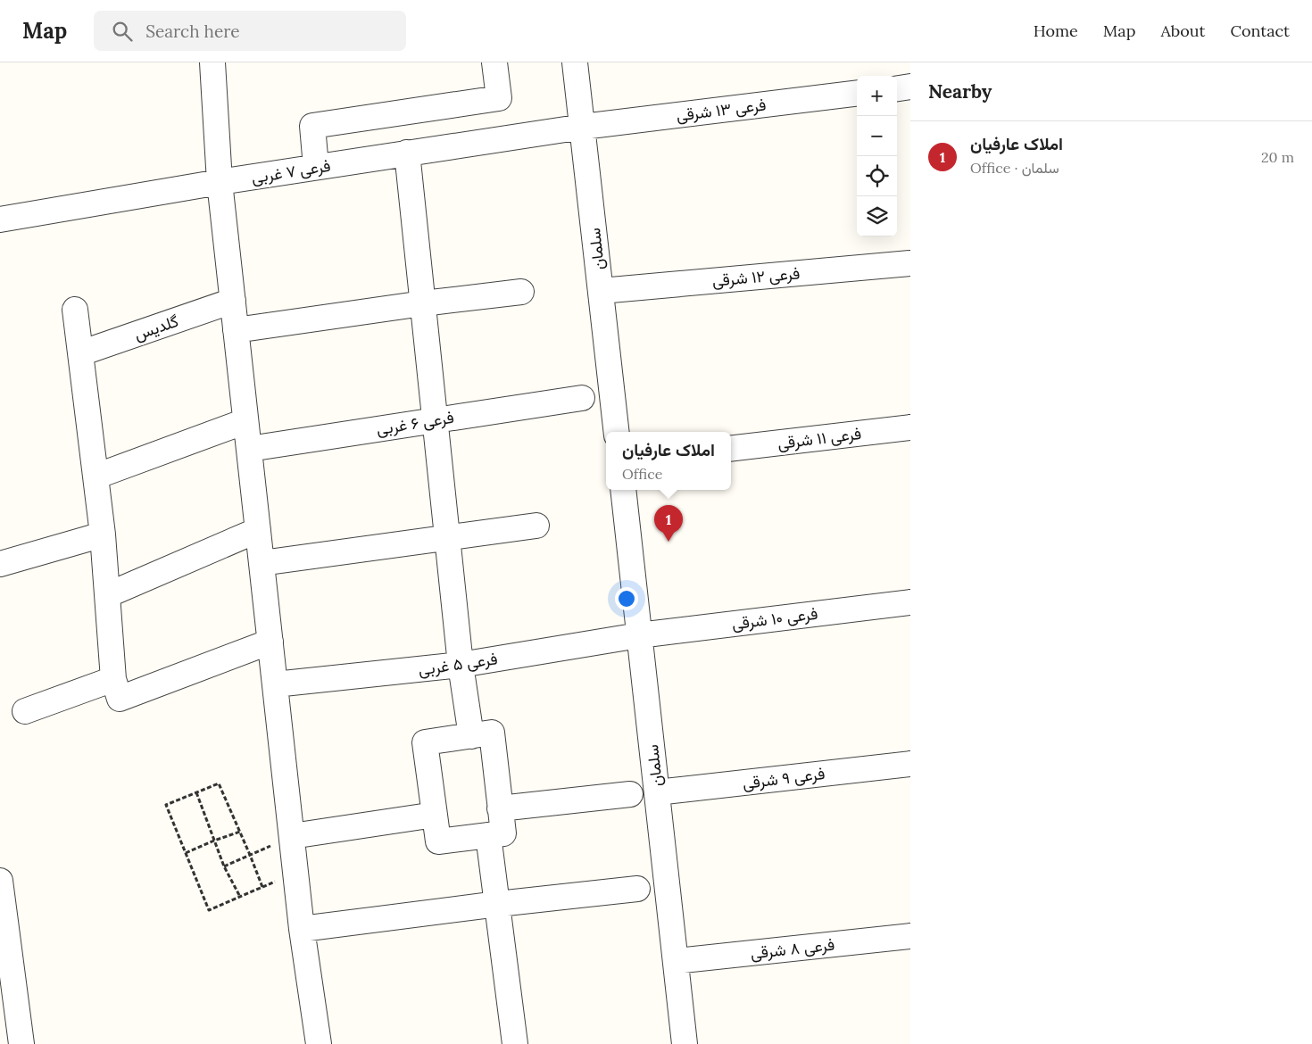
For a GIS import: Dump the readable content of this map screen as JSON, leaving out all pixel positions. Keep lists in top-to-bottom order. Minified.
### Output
{"streets":{"street":["فرعی ۱۳ شرقی","فرعی ۷ غربی","سلمان","فرعی ۱۲ شرقی","گلدیس","فرعی ۶ غربی","فرعی ۱۱ شرقی","فرعی ۱۰ شرقی","فرعی ۵ غربی","فرعی ۹ شرقی","فرعی ۸ شرقی"]},"crossings":[["فرعی ۱۳ شرقی","فرعی ۷ غربی"],["فرعی ۱۳ شرقی","سلمان"],["فرعی ۷ غربی","سلمان"],["سلمان","فرعی ۱۲ شرقی"],["سلمان","فرعی ۱۰ شرقی"],["سلمان","فرعی ۵ غربی"],["سلمان","فرعی ۹ شرقی"],["سلمان","فرعی ۸ شرقی"],["فرعی ۱۰ شرقی","فرعی ۵ غربی"]],"page":{"header":"Map","search":"Search here","nav":["Home","Map","About","Contact"],"heading":"Nearby","map_buttons":["+","−"],"list":[{"mark":"1","name":"املاک عارفیان","note":"Office · سلمان","value":"20 m"}],"popup":["املاک عارفیان","Office"],"pins":"1"}}
